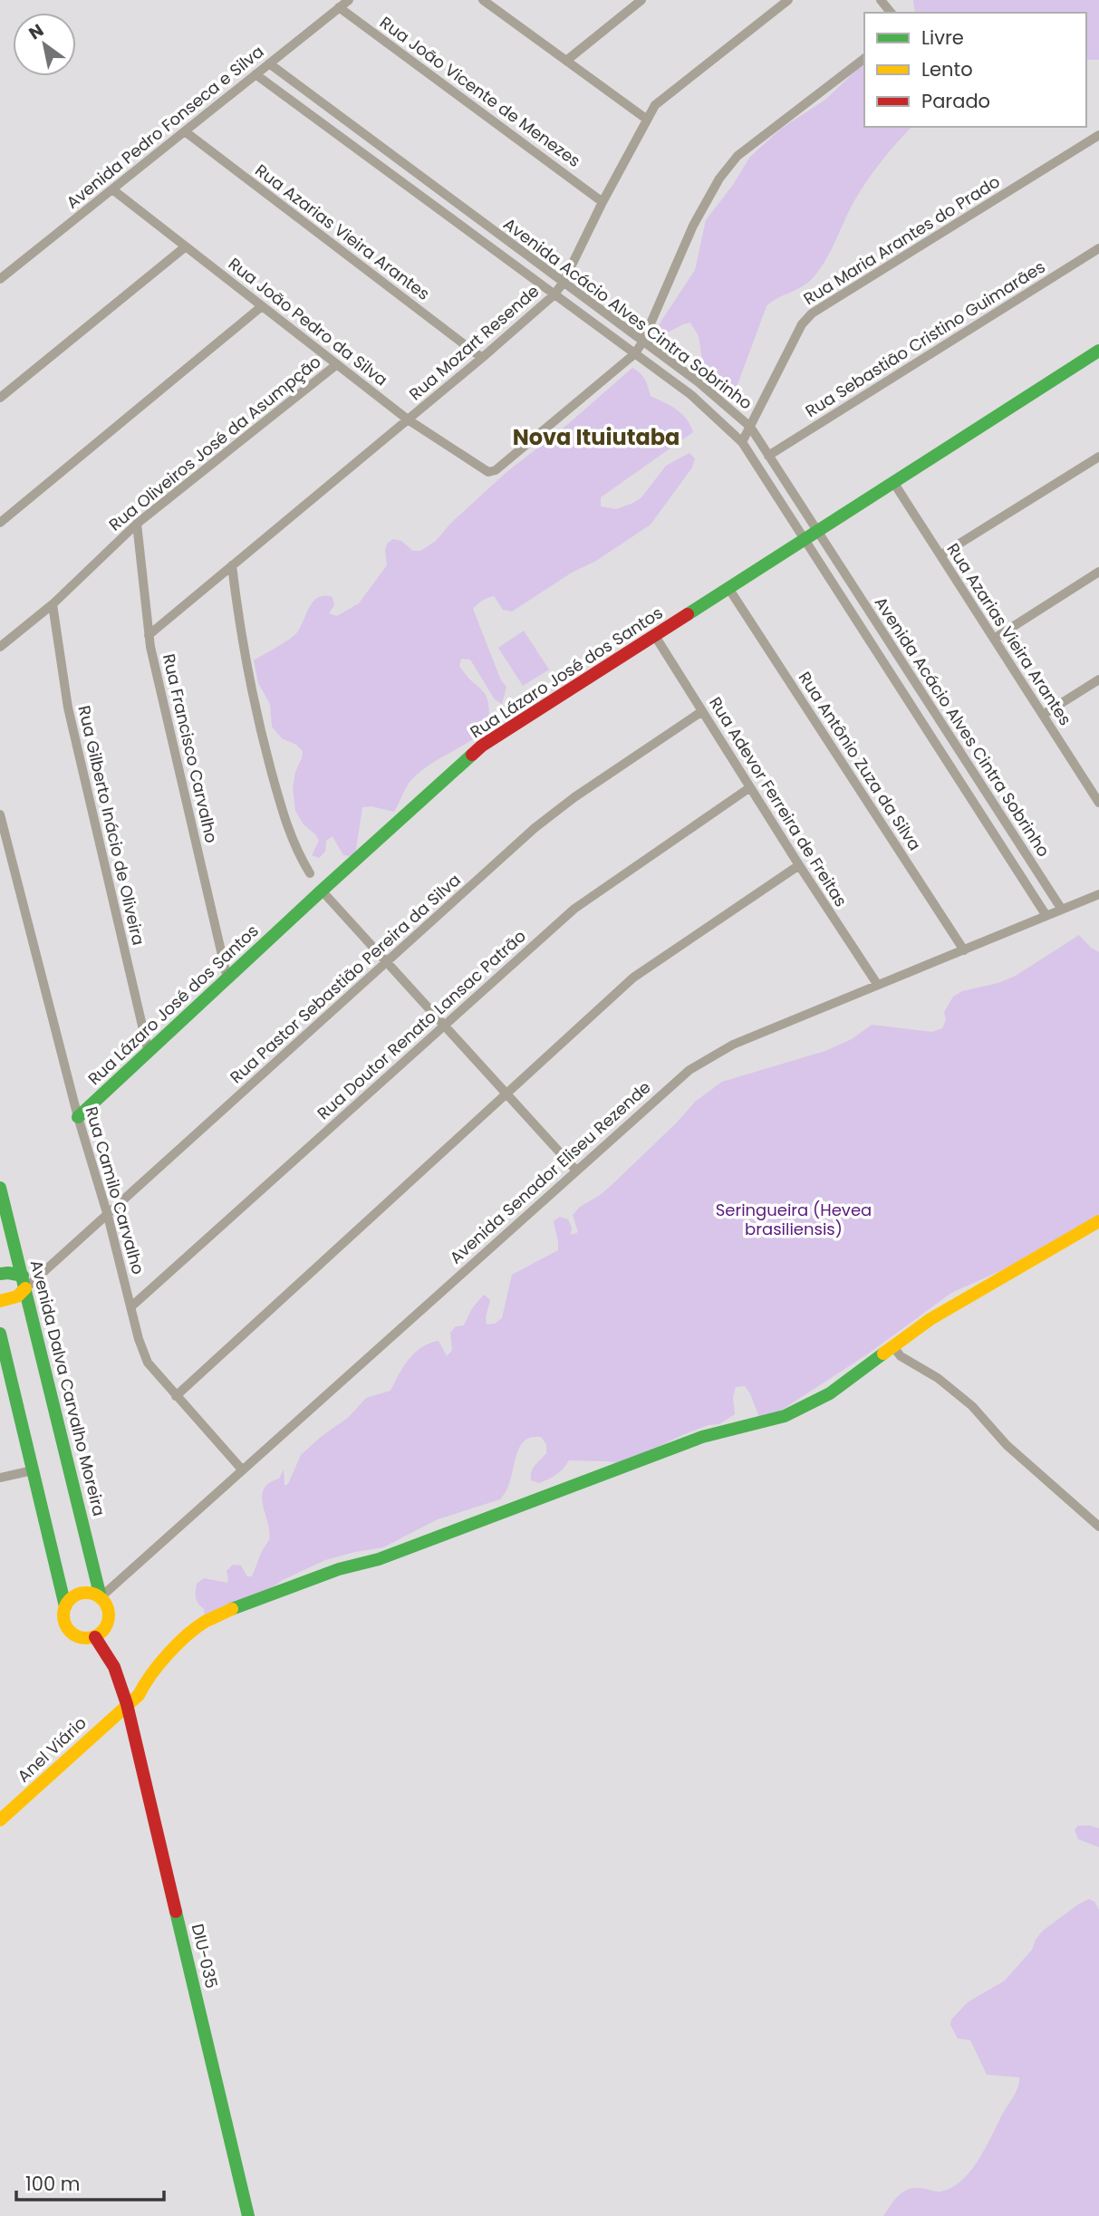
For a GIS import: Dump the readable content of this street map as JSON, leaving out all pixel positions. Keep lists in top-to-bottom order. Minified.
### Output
{"streets":{"street":["Rua João Vicente de Menezes","Avenida Pedro Fonseca e Silva","Rua Azarias Vieira Arantes","Rua Maria Arantes do Prado","Avenida Acácio Alves Cintra Sobrinho","Rua João Pedro da Silva","Rua Sebastião Cristino Guimarães","Rua Mozart Resende","Rua Oliveiros José da Asumpção","Rua Lázaro José dos Santos","Rua Francisco Carvalho","Rua Antônio Zuza da Silva","Rua Adevor Ferreira de Freitas","Rua Gilberto Inácio de Oliveira","Rua Pastor Sebastião Pereira da Silva","Rua Doutor Renato Lansac Patrão","Avenida Senador Eliseu Rezende","Rua Camilo Carvalho","Avenida Dalva Carvalho Moreira","Anel Viário","DIU-035"]},"crossings":[["Rua João Vicente de Menezes","Avenida Pedro Fonseca e Silva"],["Rua João Vicente de Menezes","Rua Mozart Resende"],["Avenida Pedro Fonseca e Silva","Rua Azarias Vieira Arantes"],["Avenida Pedro Fonseca e Silva","Avenida Acácio Alves Cintra Sobrinho"],["Avenida Pedro Fonseca e Silva","Rua João Pedro da Silva"],["Rua Azarias Vieira Arantes","Rua Mozart Resende"],["Rua Azarias Vieira Arantes","Rua Lázaro José dos Santos"],["Rua Maria Arantes do Prado","Avenida Acácio Alves Cintra Sobrinho"],["Avenida Acácio Alves Cintra Sobrinho","Rua João Pedro da Silva"],["Avenida Acácio Alves Cintra Sobrinho","Rua Sebastião Cristino Guimarães"],["Avenida Acácio Alves Cintra Sobrinho","Rua Mozart Resende"],["Avenida Acácio Alves Cintra Sobrinho","Rua Lázaro José dos Santos"],["Avenida Acácio Alves Cintra Sobrinho","Avenida Senador Eliseu Rezende"],["Rua João Pedro da Silva","Rua Mozart Resende"],["Rua João Pedro da Silva","Rua Oliveiros José da Asumpção"],["Rua Mozart Resende","Rua Francisco Carvalho"],["Rua Oliveiros José da Asumpção","Rua Francisco Carvalho"],["Rua Oliveiros José da Asumpção","Rua Gilberto Inácio de Oliveira"],["Rua Lázaro José dos Santos","Rua Francisco Carvalho"],["Rua Lázaro José dos Santos","Rua Antônio Zuza da Silva"],["Rua Lázaro José dos Santos","Rua Adevor Ferreira de Freitas"],["Rua Lázaro José dos Santos","Rua Gilberto Inácio de Oliveira"],["Rua Lázaro José dos Santos","Rua Camilo Carvalho"],["Rua Antônio Zuza da Silva","Avenida Senador Eliseu Rezende"],["Rua Adevor Ferreira de Freitas","Rua Pastor Sebastião Pereira da Silva"],["Rua Adevor Ferreira de Freitas","Rua Doutor Renato Lansac Patrão"],["Rua Adevor Ferreira de Freitas","Avenida Senador Eliseu Rezende"],["Rua Pastor Sebastião Pereira da Silva","Rua Camilo Carvalho"],["Rua Pastor Sebastião Pereira da Silva","Avenida Dalva Carvalho Moreira"],["Rua Doutor Renato Lansac Patrão","Rua Camilo Carvalho"],["Avenida Senador Eliseu Rezende","Rua Camilo Carvalho"],["Avenida Senador Eliseu Rezende","Avenida Dalva Carvalho Moreira"],["Anel Viário","DIU-035"]],"districts":["Nova Ituiutaba"],"parks":["Seringueira (Hevea brasiliensis)"],"legend":["Livre","Lento","Parado"],"scale_bar":"100 m","north":"top left"}
